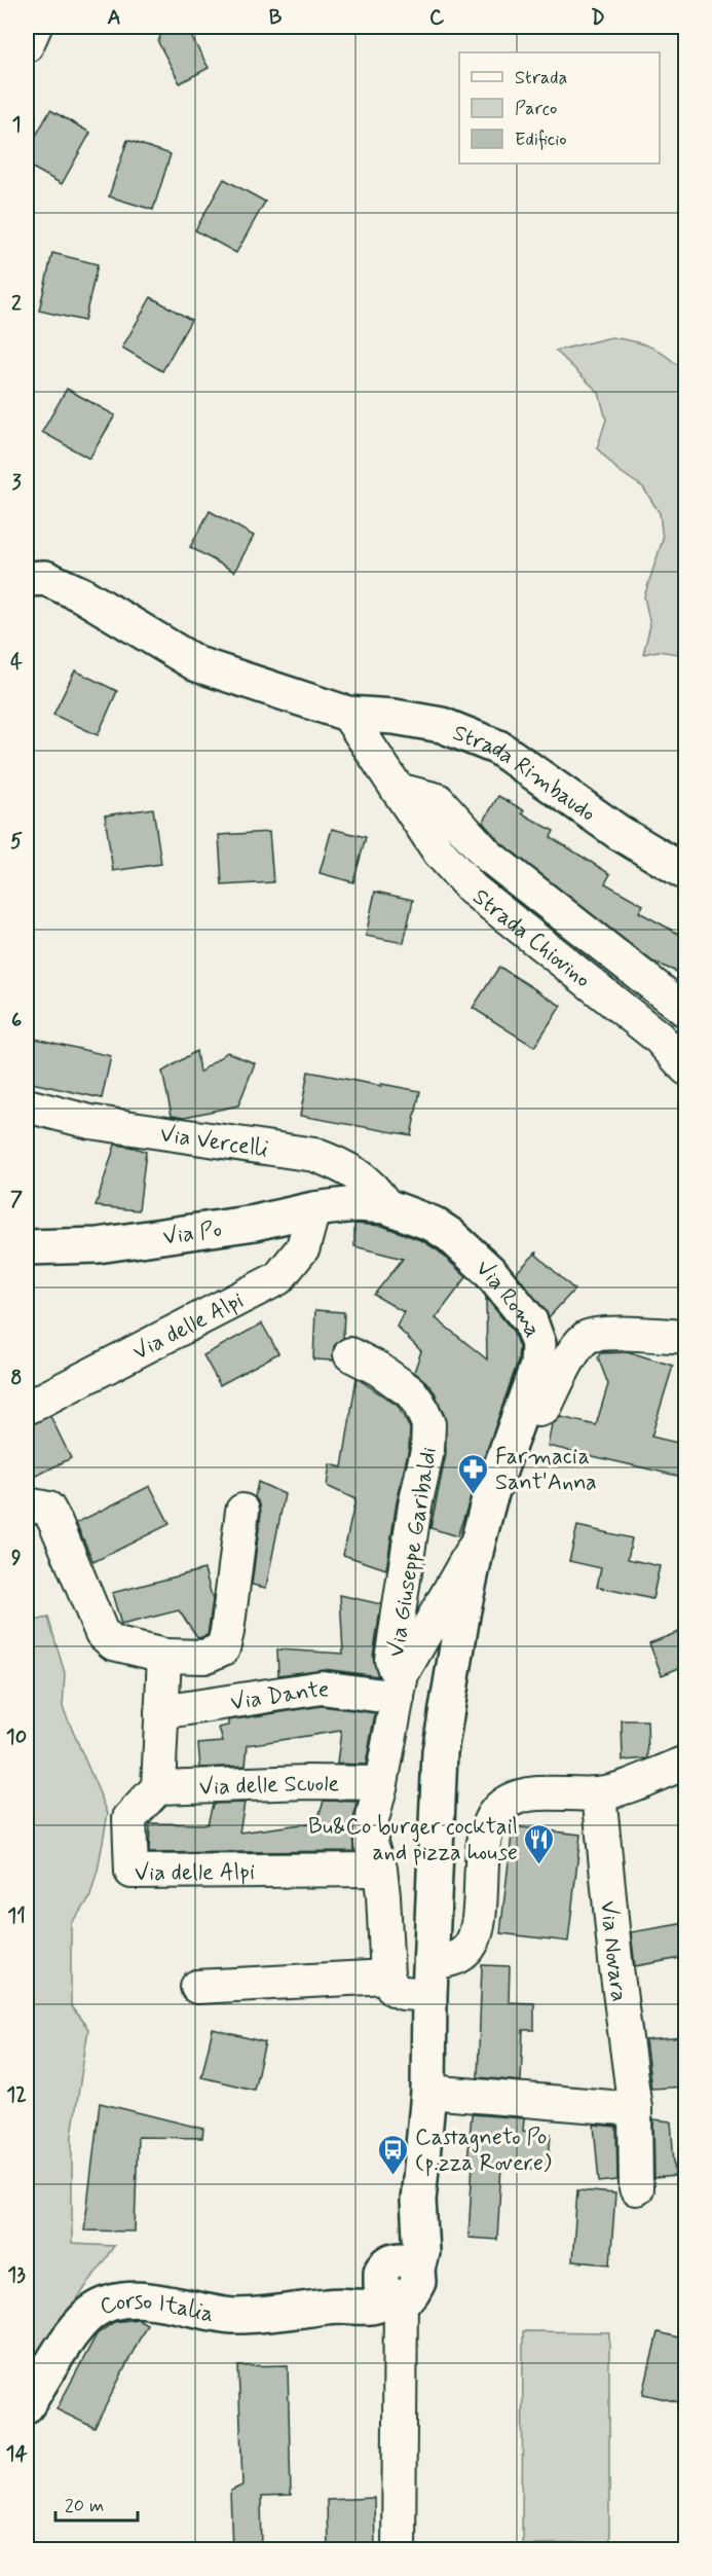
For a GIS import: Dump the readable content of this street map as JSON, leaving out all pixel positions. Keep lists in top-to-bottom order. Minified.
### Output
{"streets":{"street":["Strada Rimbaudo","Strada Chiovino","Via Vercelli","Via Po","Via Roma","Via delle Alpi","Via Giuseppe Garibaldi","Via Dante","Via delle Scuole","Via Novara","Corso Italia"]},"crossings":[["Strada Rimbaudo","Strada Chiovino"],["Via Vercelli","Via Po"],["Via Vercelli","Via Roma"],["Via Po","Via Roma"],["Via Po","Via delle Alpi"],["Via Roma","Corso Italia"],["Via delle Alpi","Via delle Scuole"],["Via Giuseppe Garibaldi","Via Dante"]],"places":{"pharmacy":["Farmacia Sant'Anna"],"restaurant":["Bu&Co burger cocktail and pizza house"],"bus stop":["Castagneto Po (p.zza Rovere)"]},"legend":["Strada","Parco","Edificio"],"scale_bar":"20 m","grid":{"columns":["A","B","C","D"],"rows":["1","2","3","4","5","6","7","8","9","10","11","12","13","14"]}}
